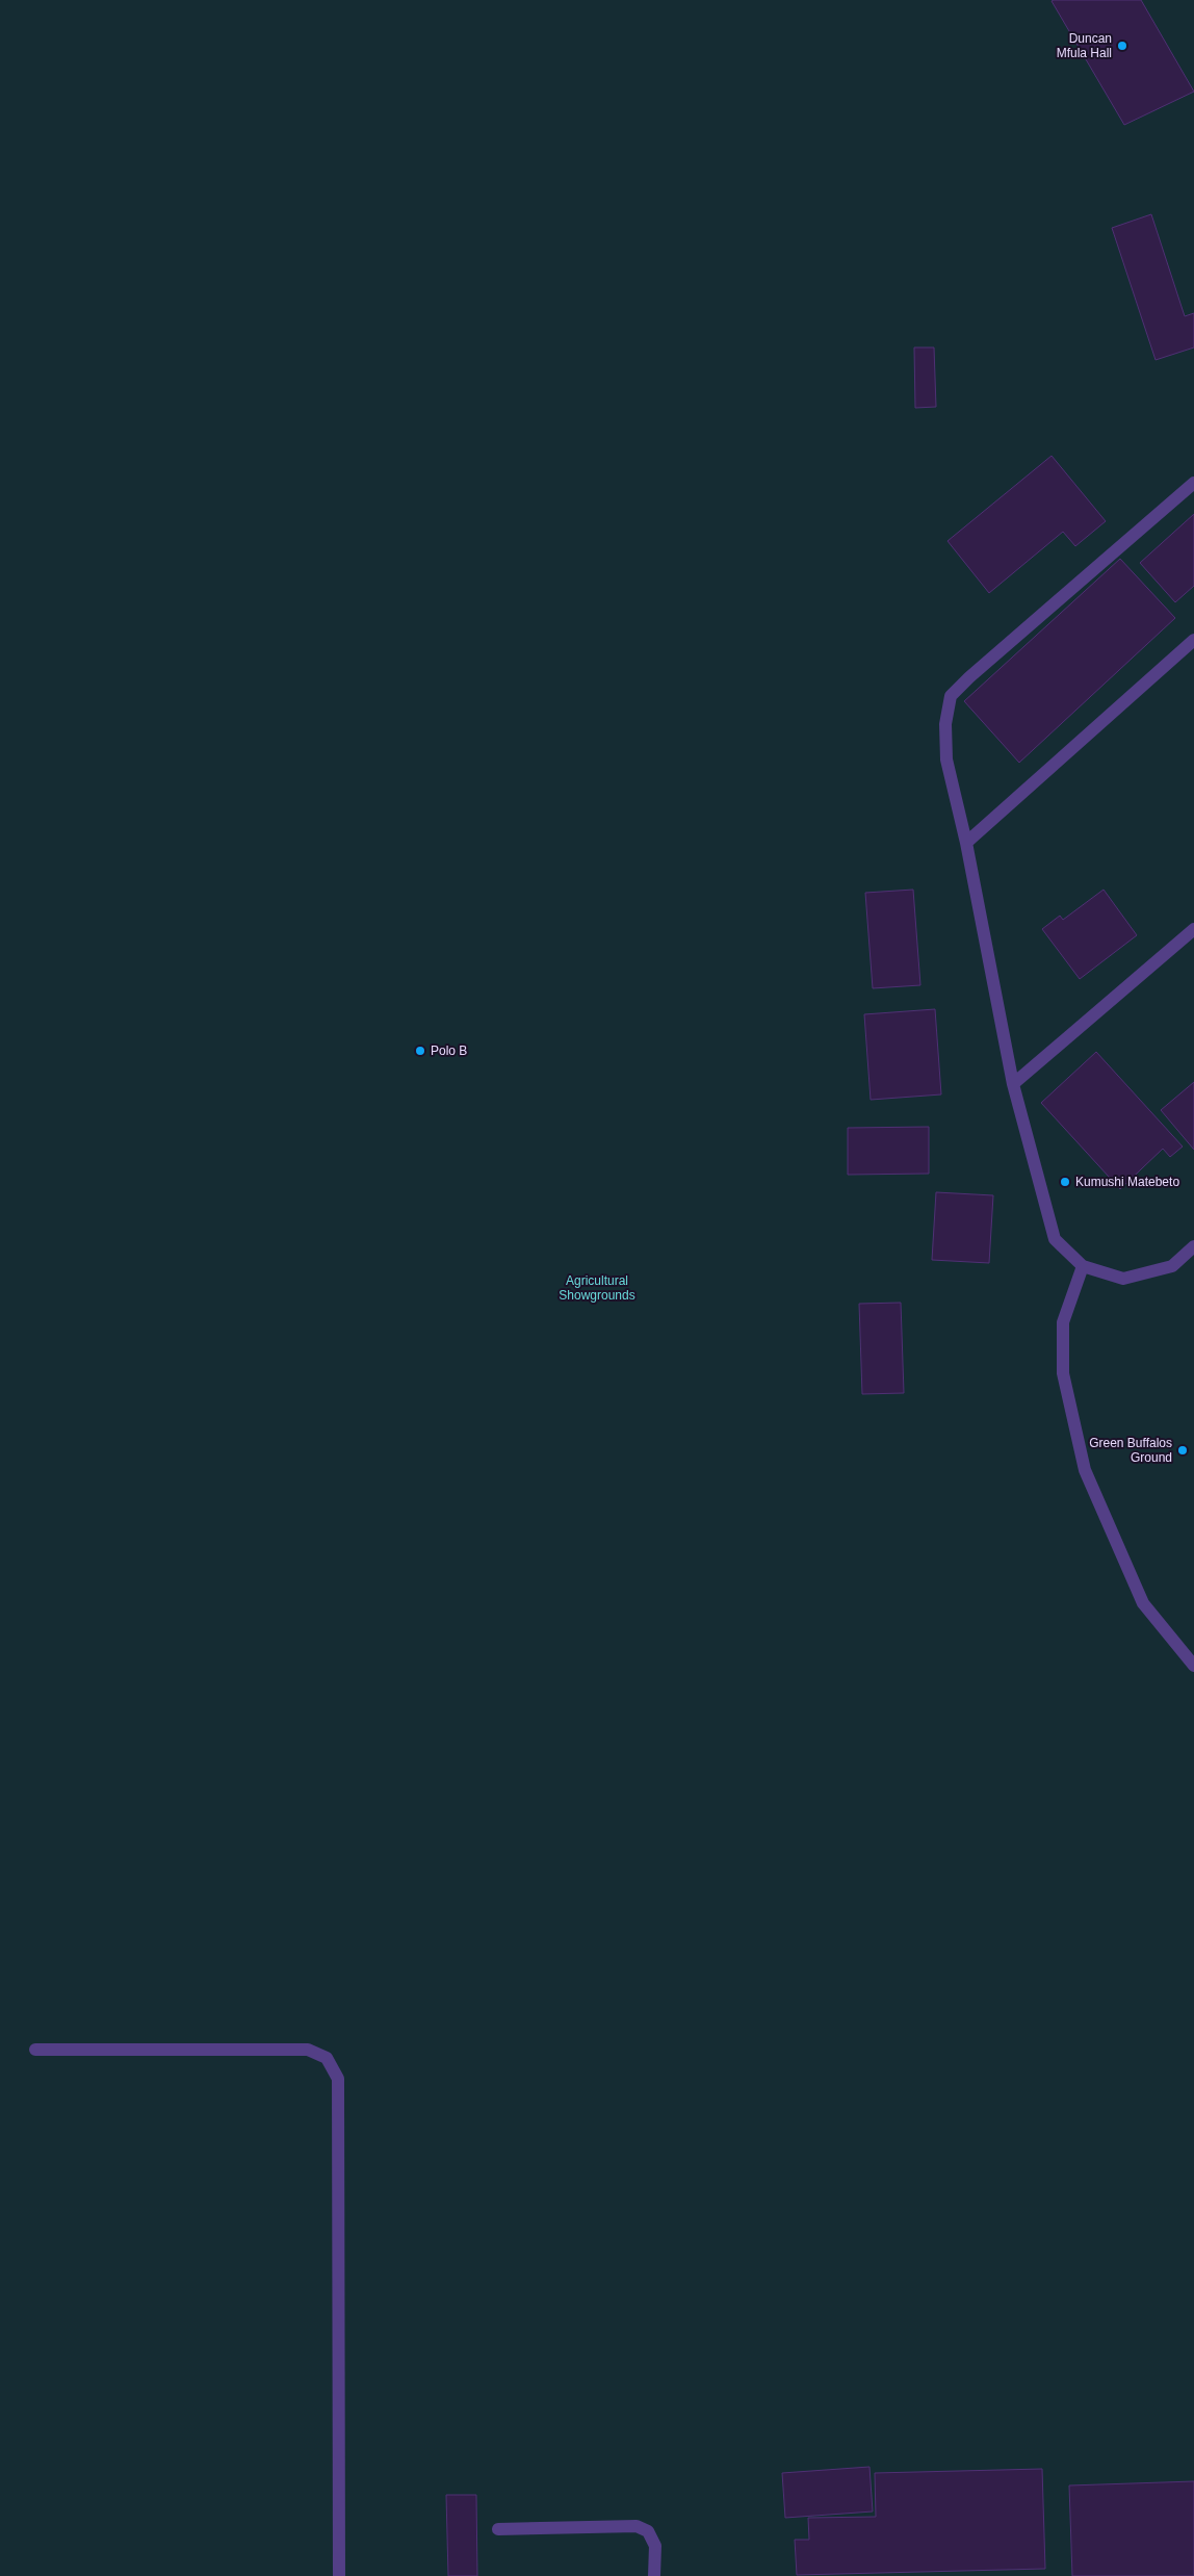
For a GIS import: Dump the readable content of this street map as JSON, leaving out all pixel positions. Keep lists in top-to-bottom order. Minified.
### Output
{"parks":["Agricultural Showgrounds"],"places":["Duncan Mfula Hall","Polo B","Kumushi Matebeto","Green Buffalos Ground"]}
